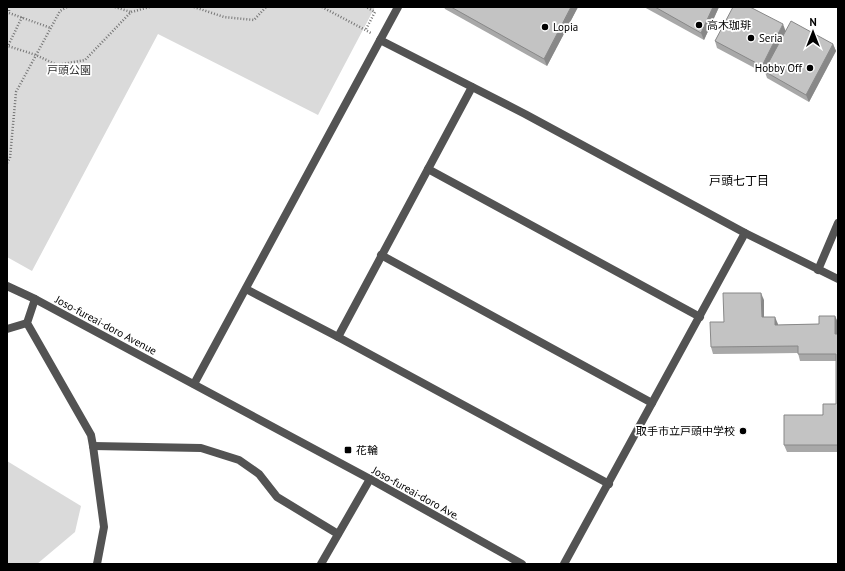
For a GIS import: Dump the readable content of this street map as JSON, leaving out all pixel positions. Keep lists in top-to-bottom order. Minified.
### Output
{"streets":{"street":["Joso-fureai-doro Avenue","Joso-fureai-doro Ave."]},"crossings":[["Joso-fureai-doro Avenue","Joso-fureai-doro Ave."]],"districts":["戸頭七丁目"],"parks":["戸頭公園"],"places":{"other":["高木珈琲","Lopia","Seria","Hobby Off","取手市立戸頭中学校"],"transit":["花輪"]},"north":"top"}
